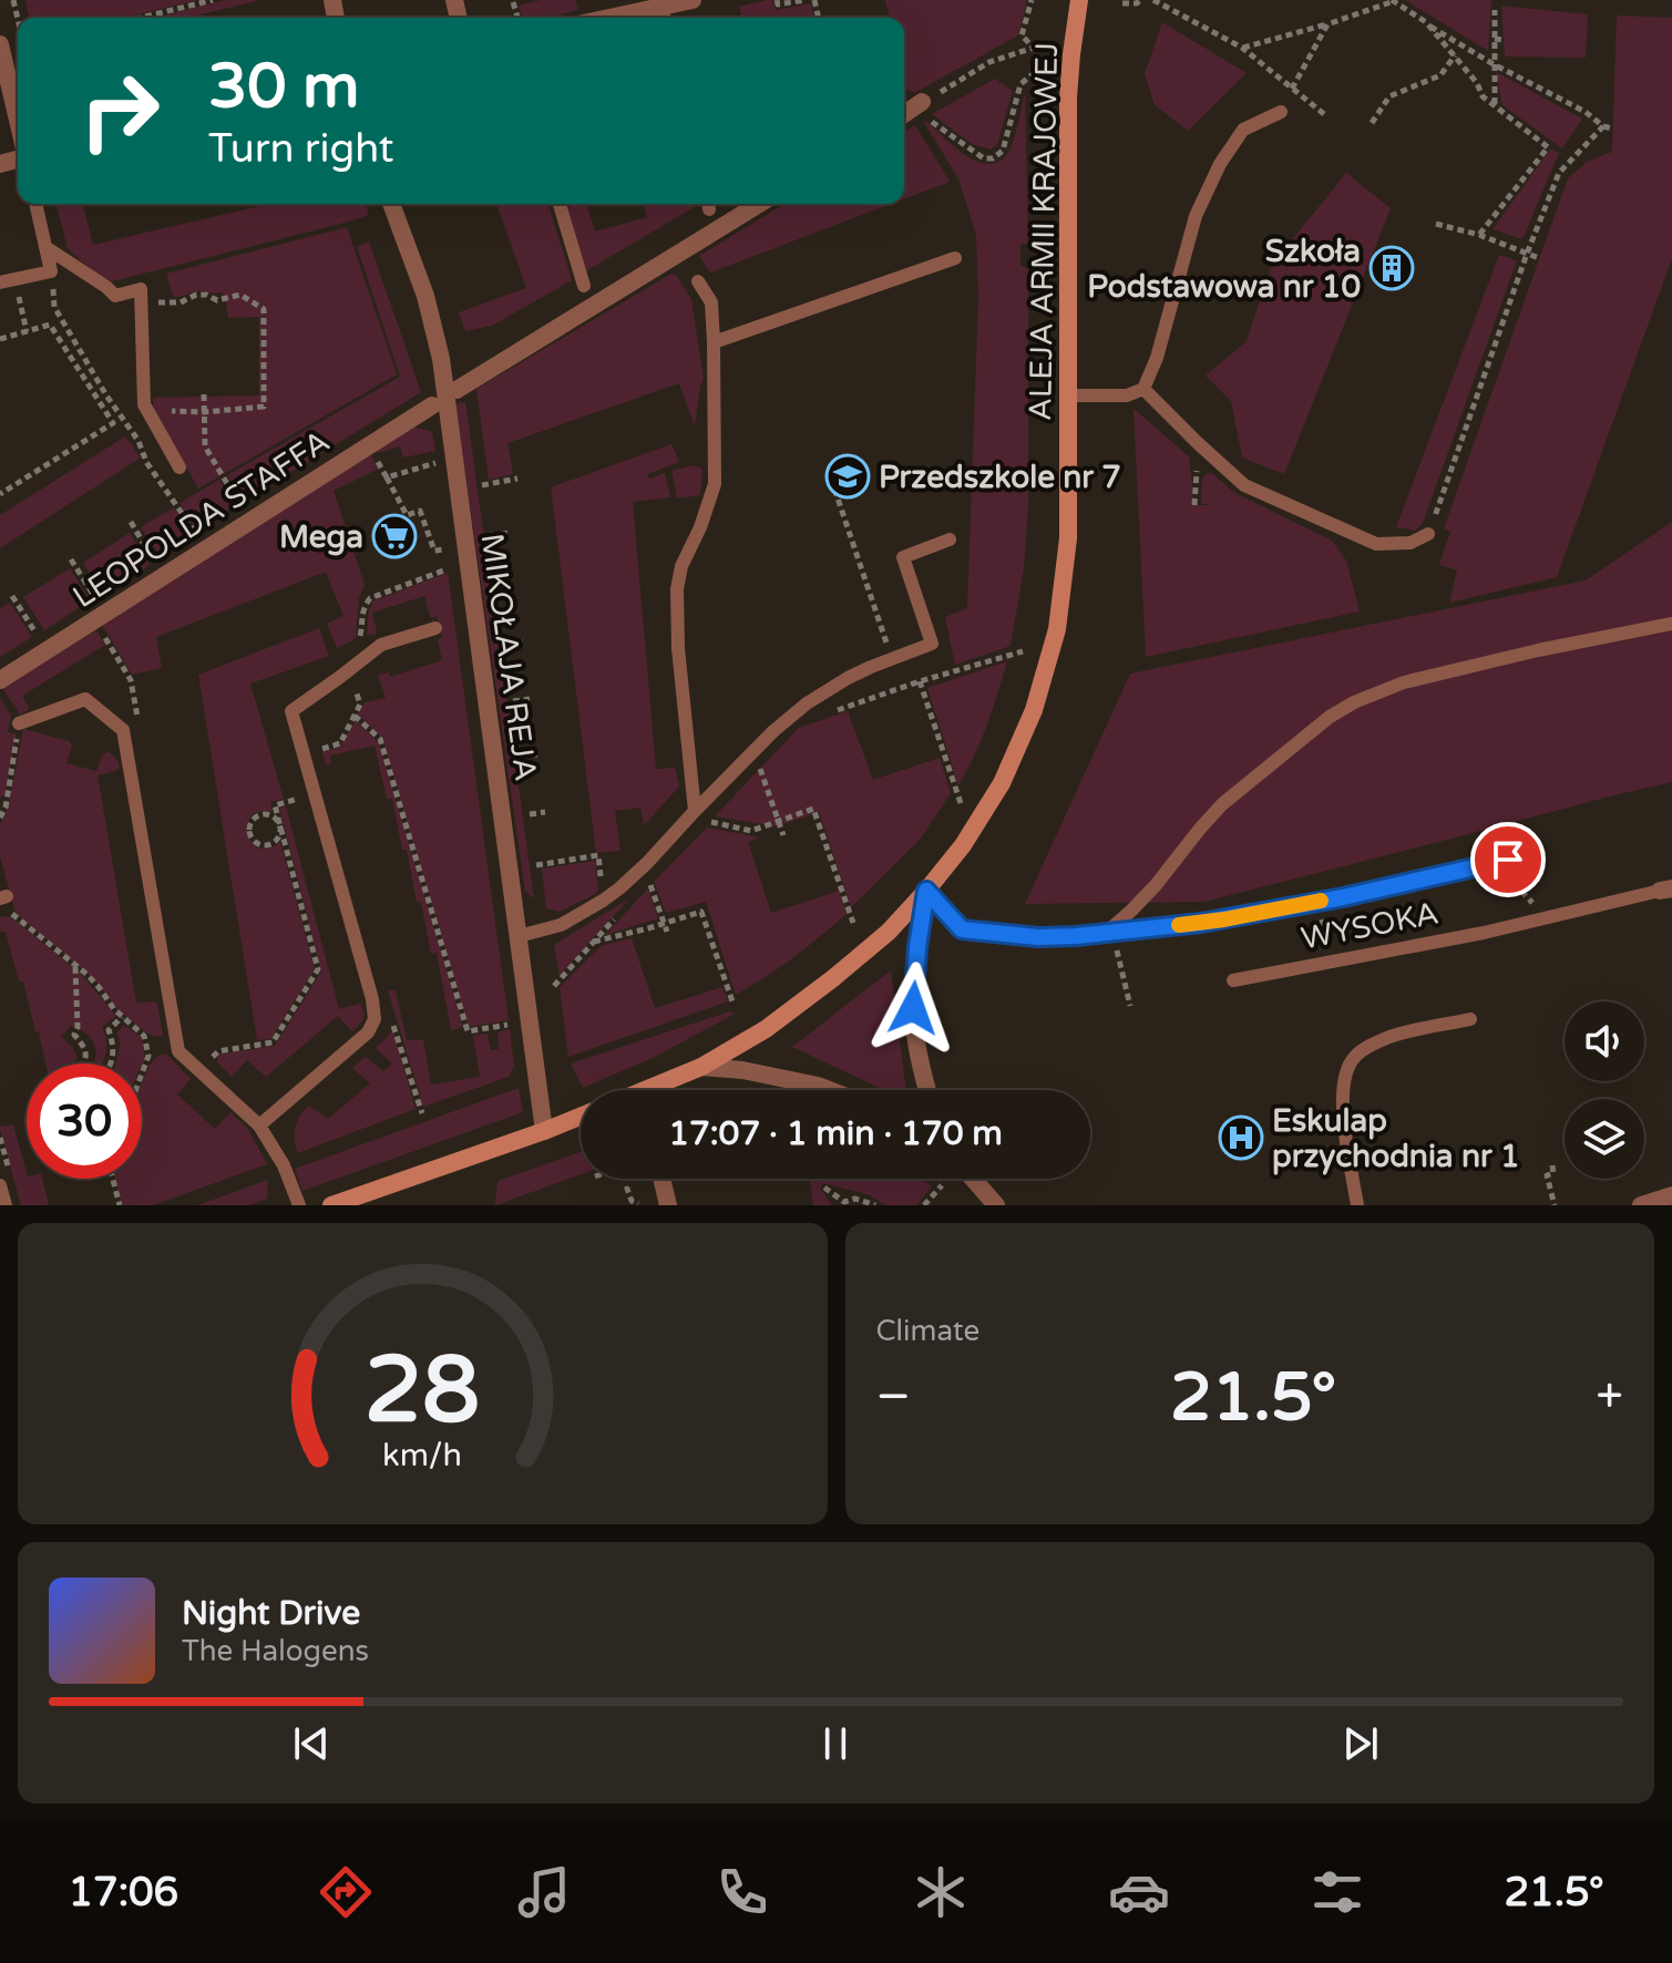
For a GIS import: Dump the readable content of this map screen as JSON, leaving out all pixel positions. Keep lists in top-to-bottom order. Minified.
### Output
{"streets":{"street":["ALEJA ARMII KRAJOWEJ","LEOPOLDA STAFFA","MIKOŁAJA REJA"],"lane":["WYSOKA"]},"places":{"building":["Szkoła Podstawowa nr 10"],"school or university":["Przedszkole nr 7"],"supermarket":["Mega"],"hospital":["Eskulap przychodnia nr 1"]},"page":{"turn":["30 m","Turn right"],"limit":"30","trip":"17:07 · 1 min · 170 m","tile":"Climate","heat":["−","21.5°","+"],"song":["Night Drive","The Halogens"],"tabs":["17:06","21.5°"],"gauge":["28","km/h"]}}
